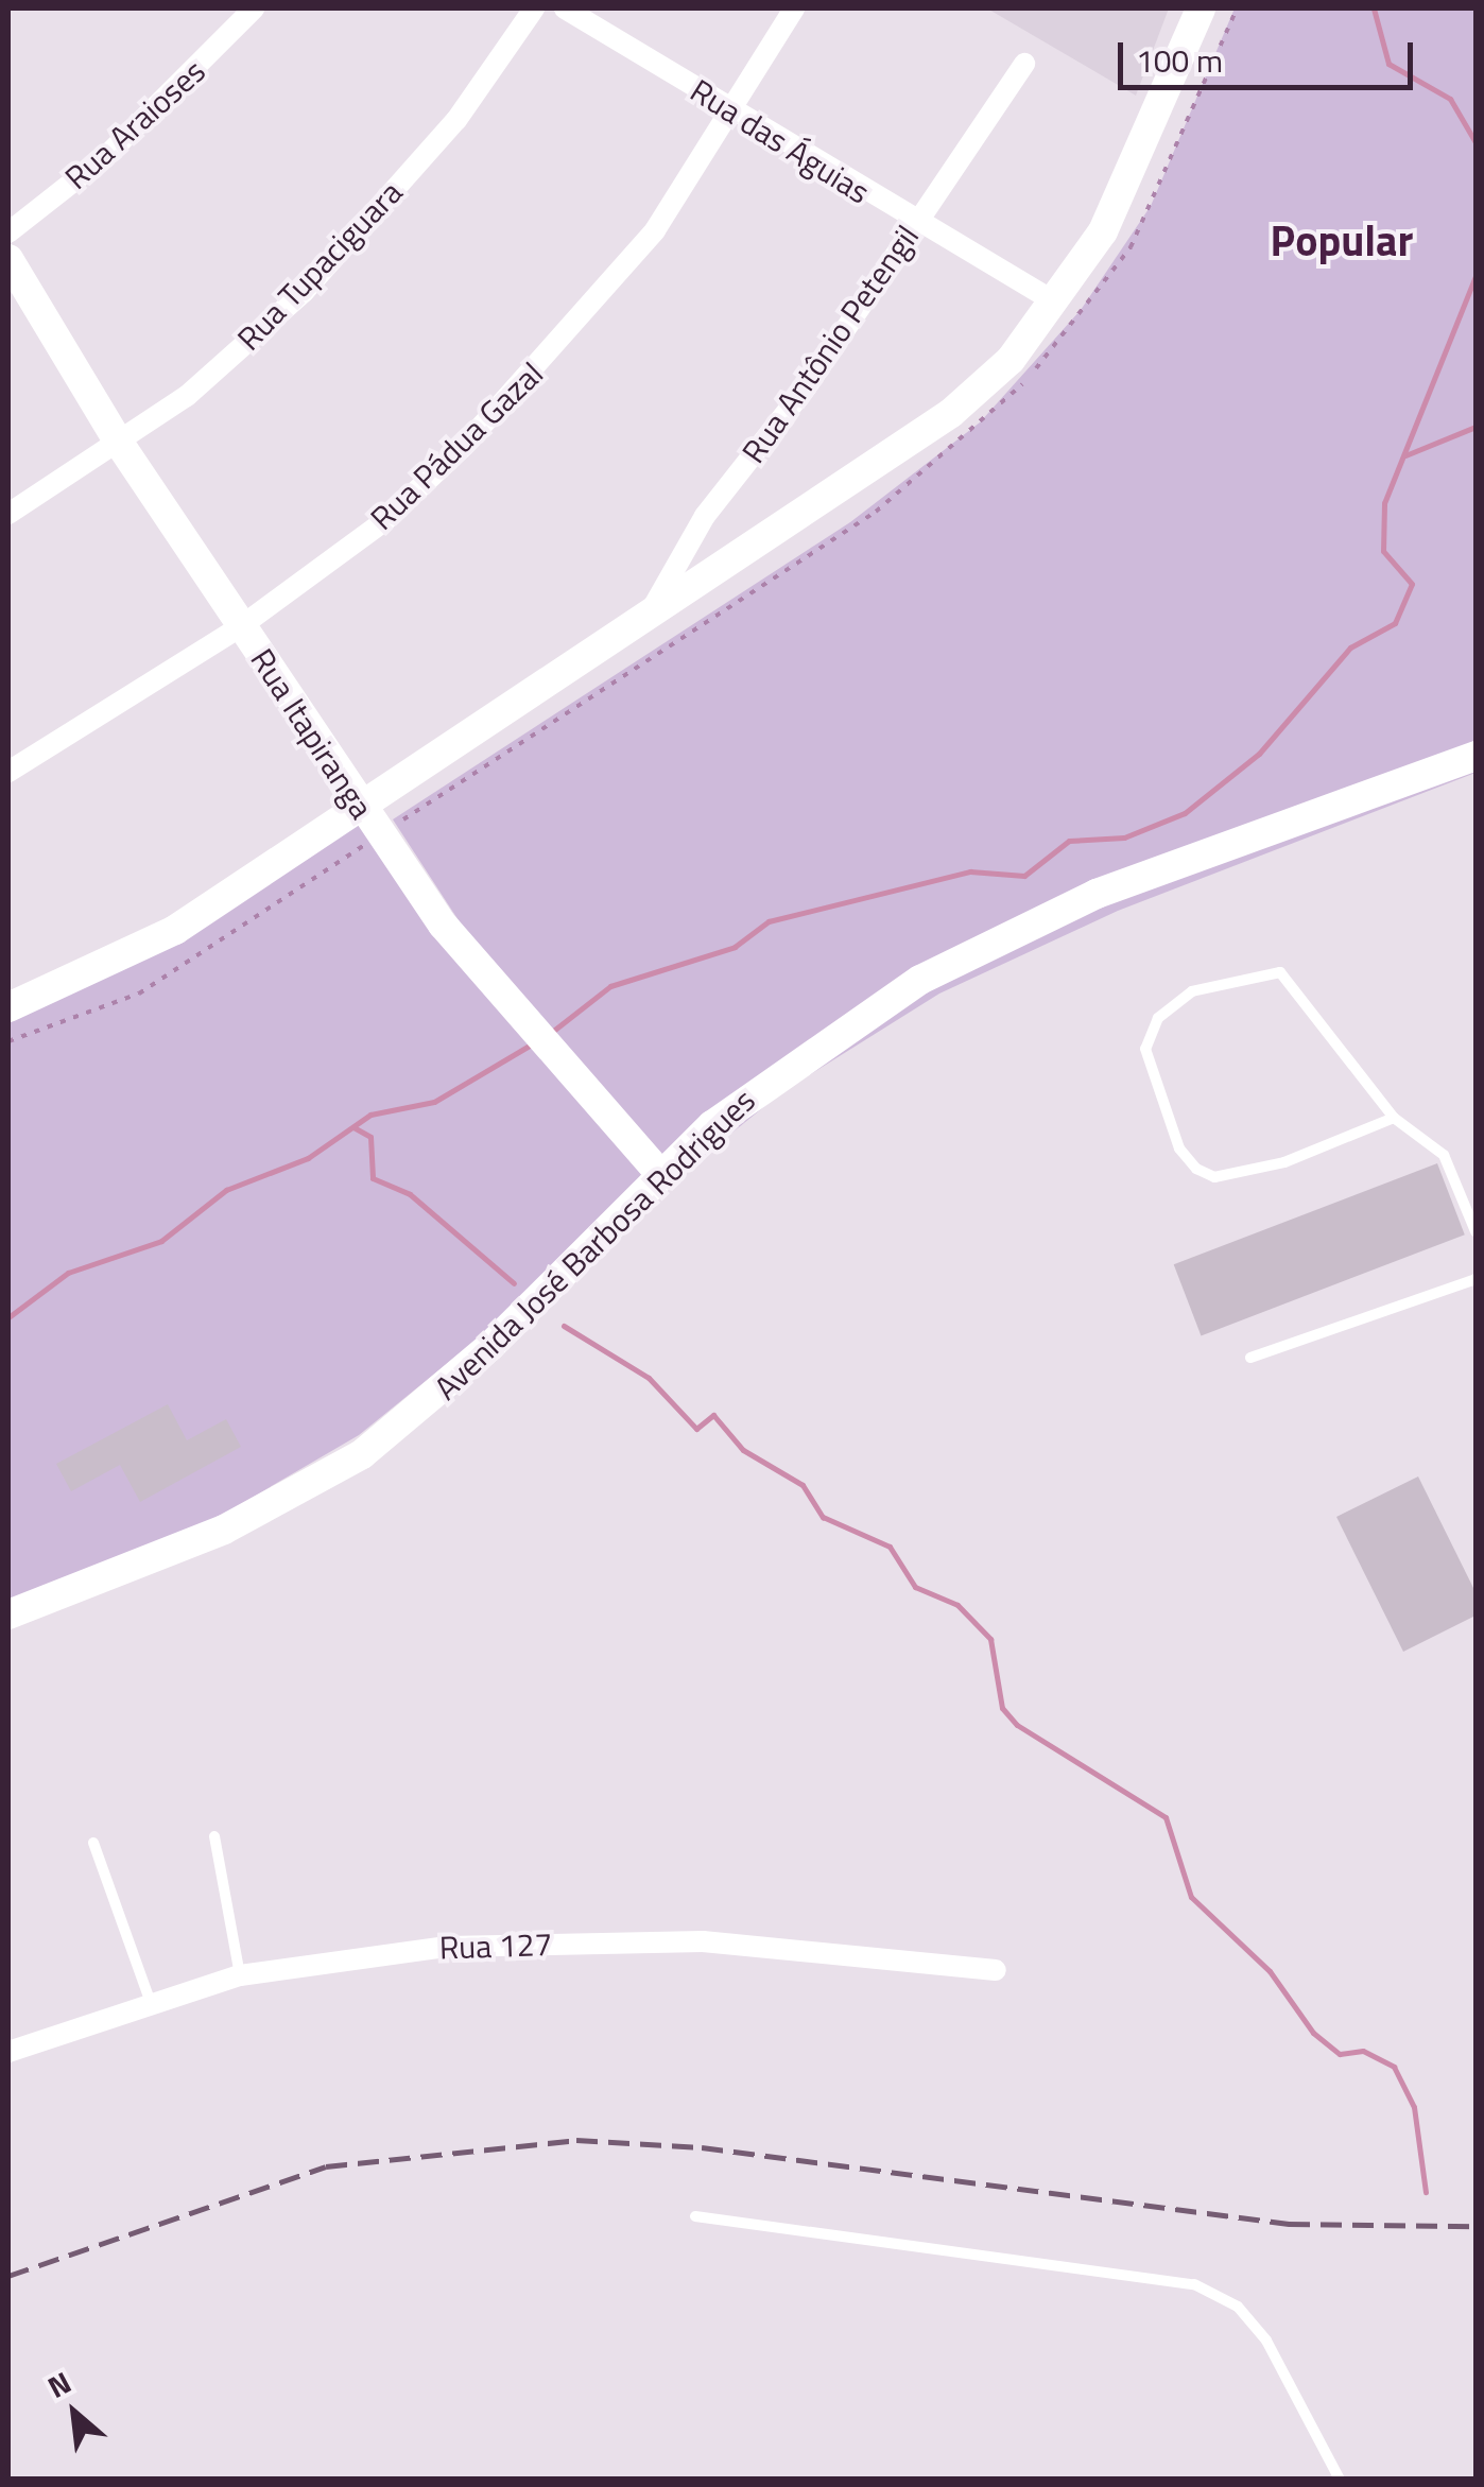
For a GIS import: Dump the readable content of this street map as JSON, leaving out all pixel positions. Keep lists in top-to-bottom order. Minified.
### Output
{"streets":{"main road":["Rua Itapiranga","Avenida José Barbosa Rodrigues"],"street":["Rua Araioses","Rua das Águias","Rua Tupaciguara","Rua Antônio Petengil","Rua Pádua Gazal","Rua 127"]},"crossings":[["Rua das Águias","Rua Antônio Petengil"],["Rua das Águias","Rua Pádua Gazal"],["Rua Tupaciguara","Rua Itapiranga"],["Rua Pádua Gazal","Rua Itapiranga"],["Rua Itapiranga","Avenida José Barbosa Rodrigues"]],"districts":["Popular"],"scale_bar":"100 m","north":"top left"}
